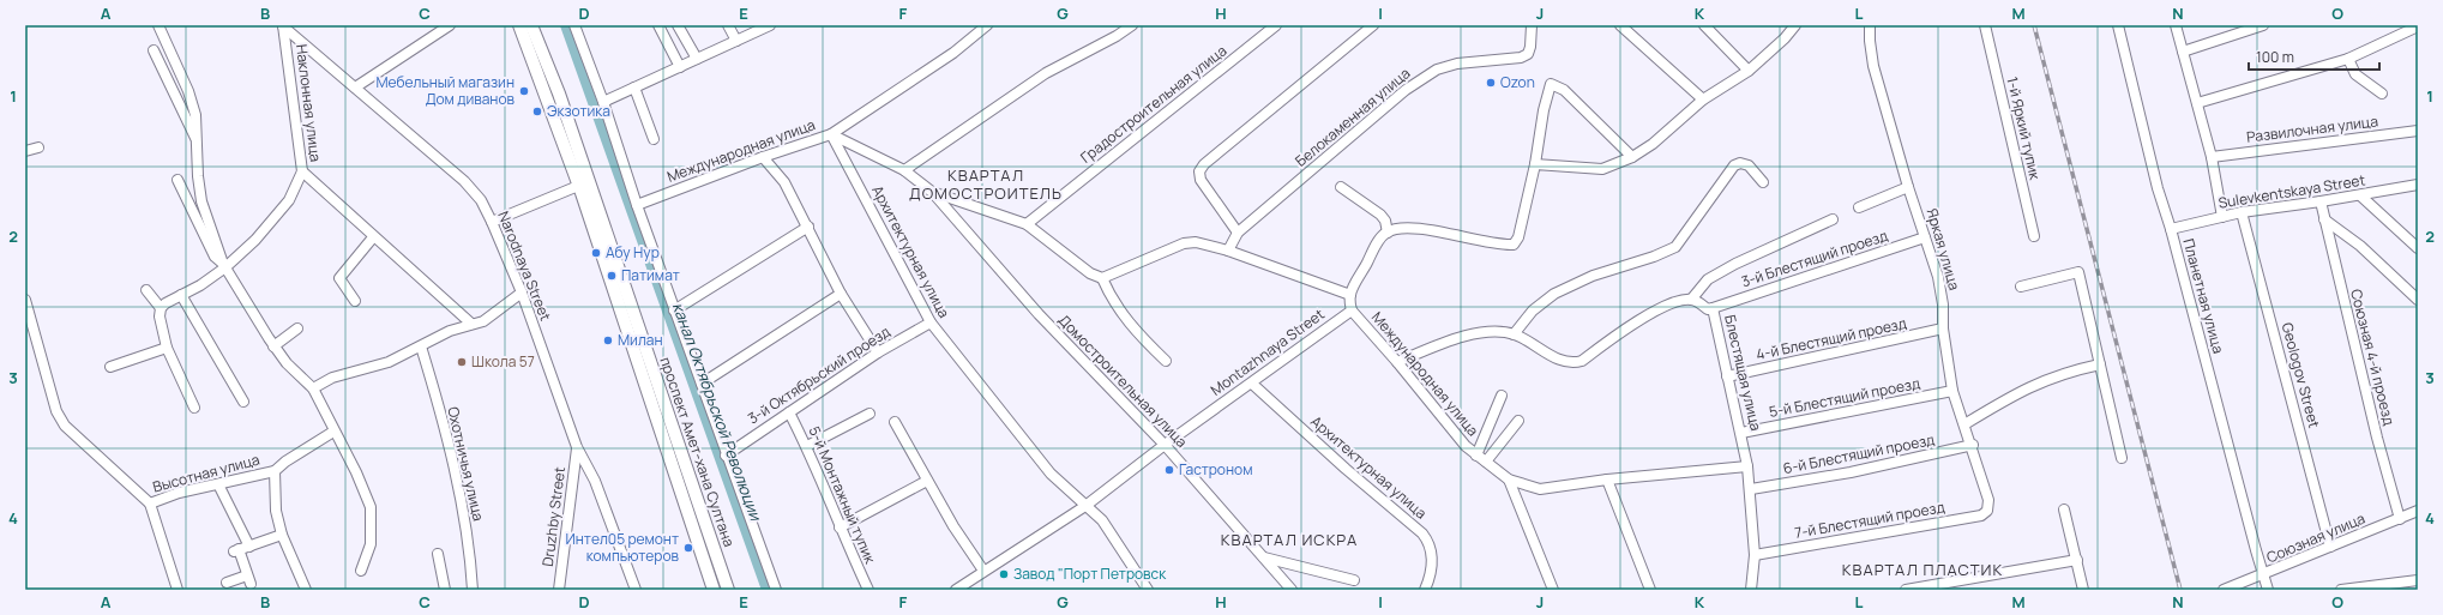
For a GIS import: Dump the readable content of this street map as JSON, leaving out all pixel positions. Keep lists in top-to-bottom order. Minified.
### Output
{"streets":{"main road":["проспект Амет-хана Султана"],"street":["Наклонная улица","Градостроительная улица","Белокаменная улица","1-й Яркий тупик","Развилочная улица","Международная улица","Sulevkentskaya Street","Яркая улица","Архитектурная улица","3-й Блестящий проезд","Narodnaya Street","Планетная улица","4-й Блестящий проезд","Montazhnaya Street","Союзная 4-й проезд","Блестящая улица","3-й Октябрьский проезд","Geologov Street","Домостроительная улица","5-й Блестящий проезд","6-й Блестящий проезд","Охотничья улица","Высотная улица","5-й Монтажный тупик","Druzhby Street","7-й Блестящий проезд","Союзная улица"]},"crossings":[["Наклонная улица","Narodnaya Street"],["Градостроительная улица","Международная улица"],["Международная улица","Архитектурная улица"],["Международная улица","Montazhnaya Street"],["Международная улица","Блестящая улица"],["Международная улица","Домостроительная улица"],["Sulevkentskaya Street","Планетная улица"],["Sulevkentskaya Street","Союзная 4-й проезд"],["Sulevkentskaya Street","Geologov Street"],["Яркая улица","3-й Блестящий проезд"],["Яркая улица","4-й Блестящий проезд"],["Яркая улица","5-й Блестящий проезд"],["Яркая улица","6-й Блестящий проезд"],["Яркая улица","7-й Блестящий проезд"],["Архитектурная улица","Montazhnaya Street"],["Архитектурная улица","3-й Октябрьский проезд"],["3-й Блестящий проезд","Блестящая улица"],["Narodnaya Street","Druzhby Street"],["Планетная улица","Союзная улица"],["4-й Блестящий проезд","Блестящая улица"],["Montazhnaya Street","Домостроительная улица"],["Союзная 4-й проезд","Союзная улица"],["Блестящая улица","5-й Блестящий проезд"],["Блестящая улица","6-й Блестящий проезд"],["Блестящая улица","7-й Блестящий проезд"],["3-й Октябрьский проезд","5-й Монтажный тупик"],["Geologov Street","Союзная улица"]],"districts":["КВАРТАЛ ДОМОСТРОИТЕЛЬ","КВАРТАЛ ИСКРА","КВАРТАЛ ПЛАСТИК"],"water":["канал Октябрьской Революции"],"places":["Ozon","Мебельный магазин Дом диванов","Экзотика","Абу Нур","Патимат","Милан","Школа 57","Гастроном","Интел05 ремонт компьютеров","Завод \"Порт Петровск"],"scale_bar":"100 m","grid":{"columns":["A","B","C","D","E","F","G","H","I","J","K","L","M","N","O"],"rows":["1","2","3","4"]}}
